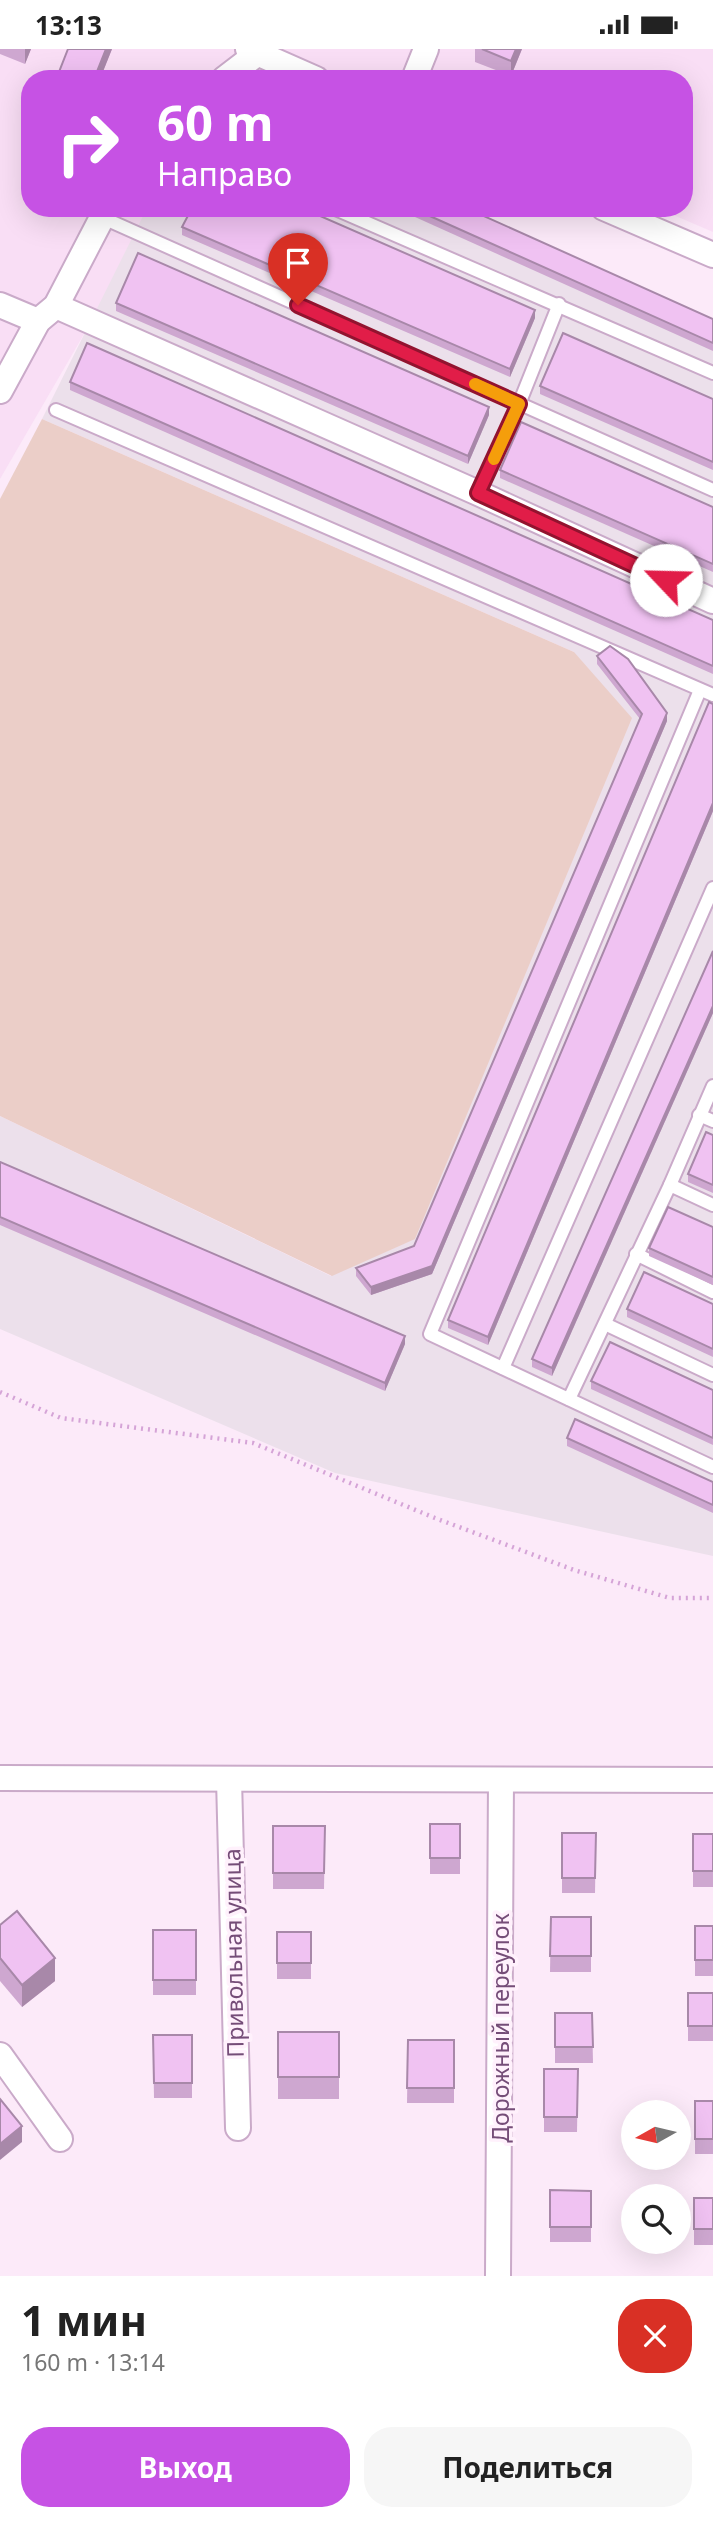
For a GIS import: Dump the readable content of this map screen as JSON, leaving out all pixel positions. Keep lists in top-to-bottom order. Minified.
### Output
{"streets":{"street":["Привольная улица","Дорожный переулок"]},"north":"left","page":{"status":"13:13","turn":["60 m","Направо"],"heading":["1 мин","160 m · 13:14"],"buttons":["Выход","Поделиться"]}}
